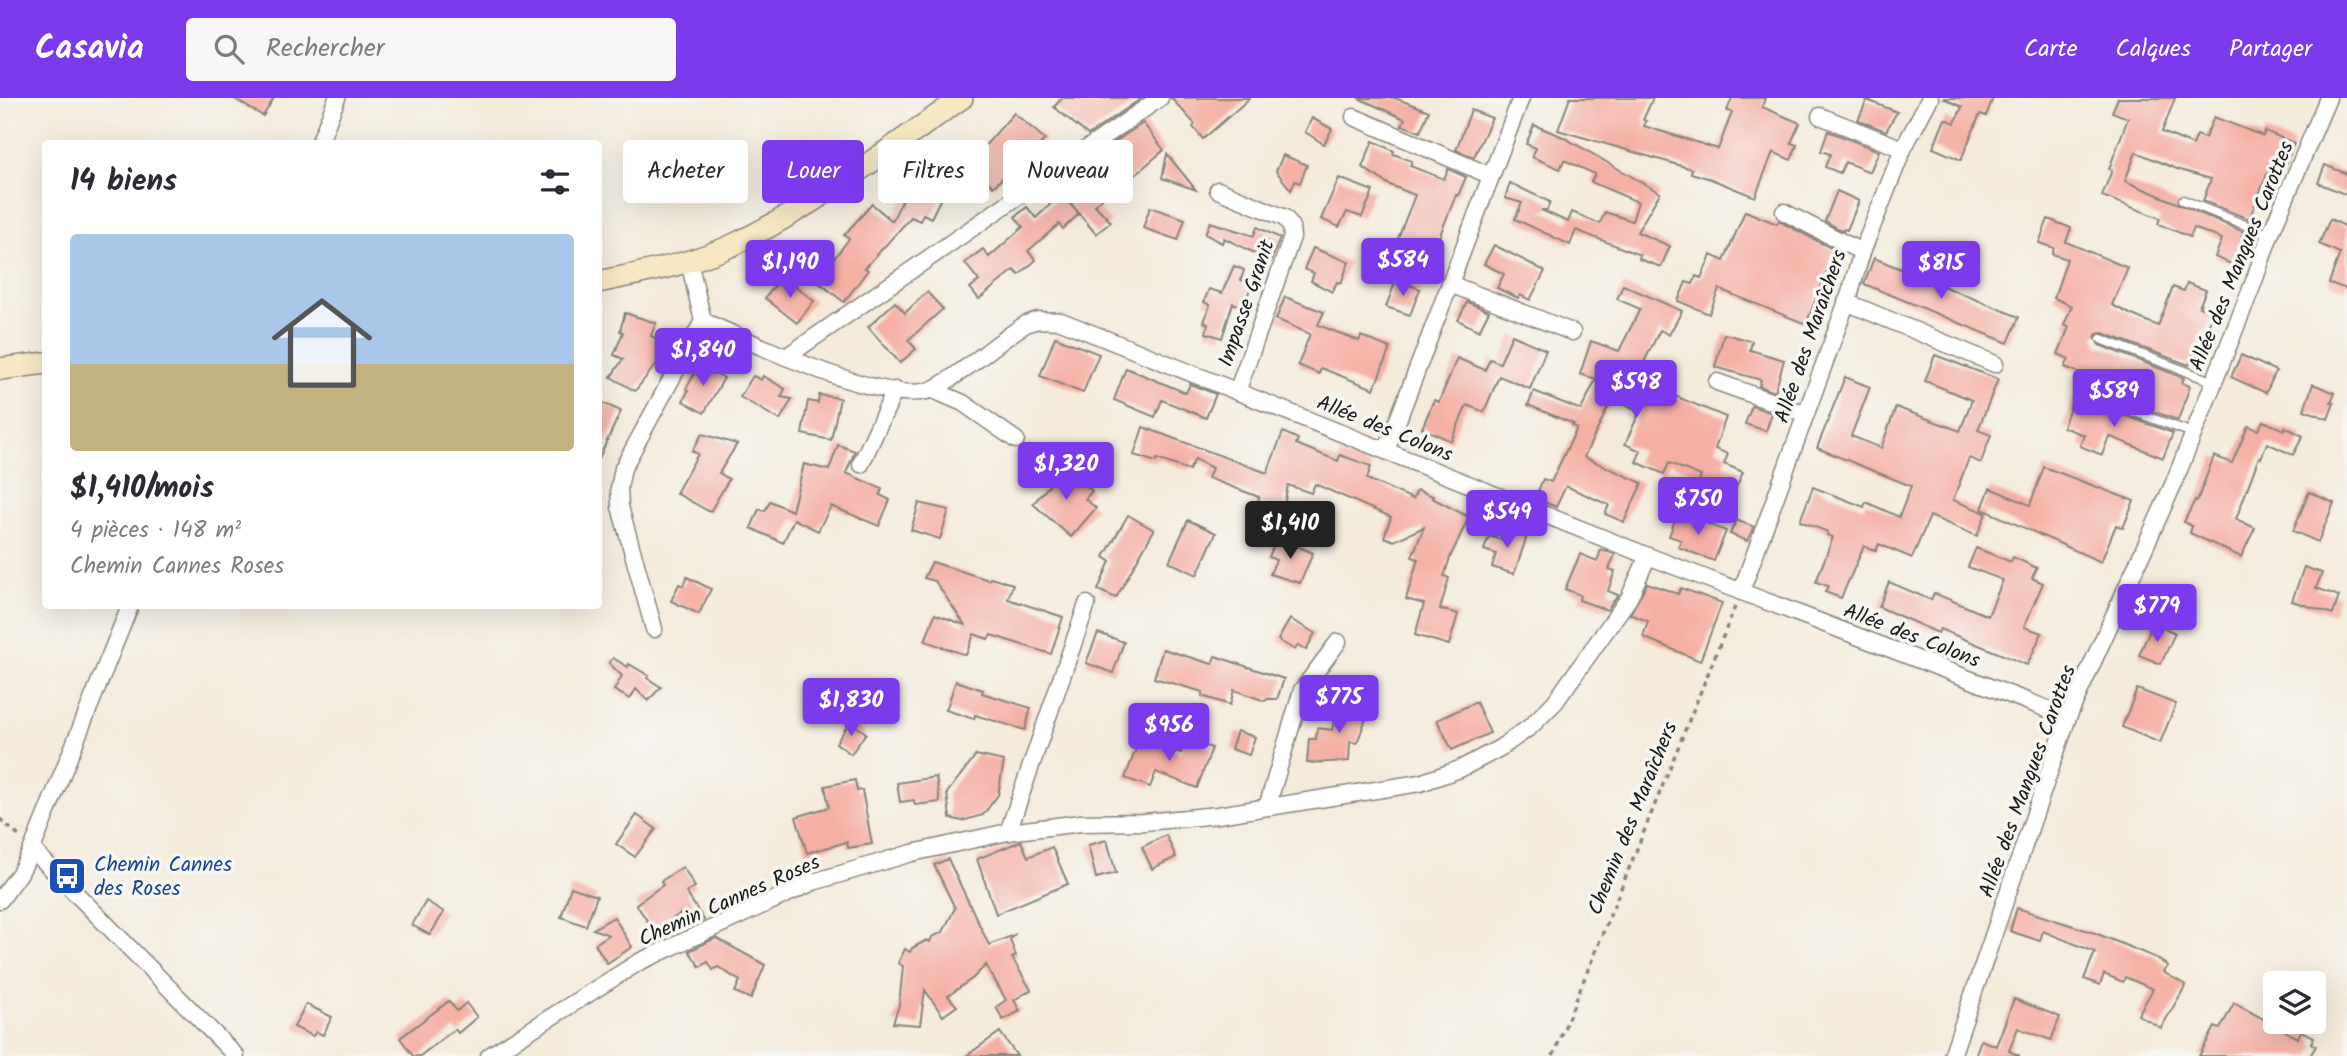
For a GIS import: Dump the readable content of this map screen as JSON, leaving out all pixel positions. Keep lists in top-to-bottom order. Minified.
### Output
{"streets":{"street":["Allée des Mangues Carottes","Impasse Granit","Allée des Maraîchers","Allée des Colons","Chemin Cannes Roses"],"path":["Chemin des Maraîchers"]},"crossings":[["Allée des Mangues Carottes","Allée des Colons"],["Impasse Granit","Allée des Colons"],["Allée des Maraîchers","Allée des Colons"],["Allée des Maraîchers","Chemin des Maraîchers"],["Allée des Colons","Chemin des Maraîchers"],["Allée des Colons","Chemin Cannes Roses"]],"places":{"bus stop":["Chemin Cannes des Roses"]},"page":{"header":"Casavia","search":"Rechercher","nav":["Carte","Calques","Partager"],"chip":["Acheter","Louer","Filtres","Nouveau"],"heading":"14 biens","list":[{"name":"$1,410/mois","note":"4 pièces · 148 m² · Chemin Cannes Roses"}],"price":["$584","$1,190","$815","$1,840","$598","$589","$1,320","$750","$549","$1,410","$779","$775","$1,830","$956"]}}
